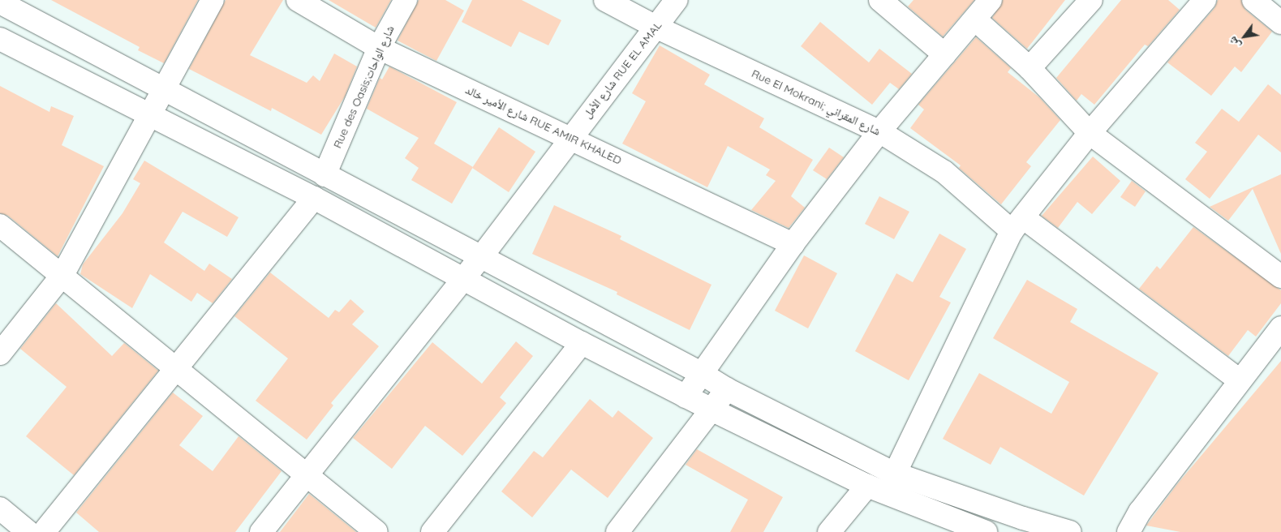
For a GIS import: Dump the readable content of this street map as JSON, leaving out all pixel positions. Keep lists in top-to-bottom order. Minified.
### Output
{"streets":{"street":["شارع الأمل RUE EL AMAL","Rue des Oasis;شارع الواحات","Rue El Mokrani; شارع المقراني","شارع الأمير خالد RUE AMIR KHALED"]},"crossings":[["شارع الأمل RUE EL AMAL","Rue El Mokrani; شارع المقراني"],["شارع الأمل RUE EL AMAL","شارع الأمير خالد RUE AMIR KHALED"],["Rue des Oasis;شارع الواحات","شارع الأمير خالد RUE AMIR KHALED"]],"north":"bottom left"}
